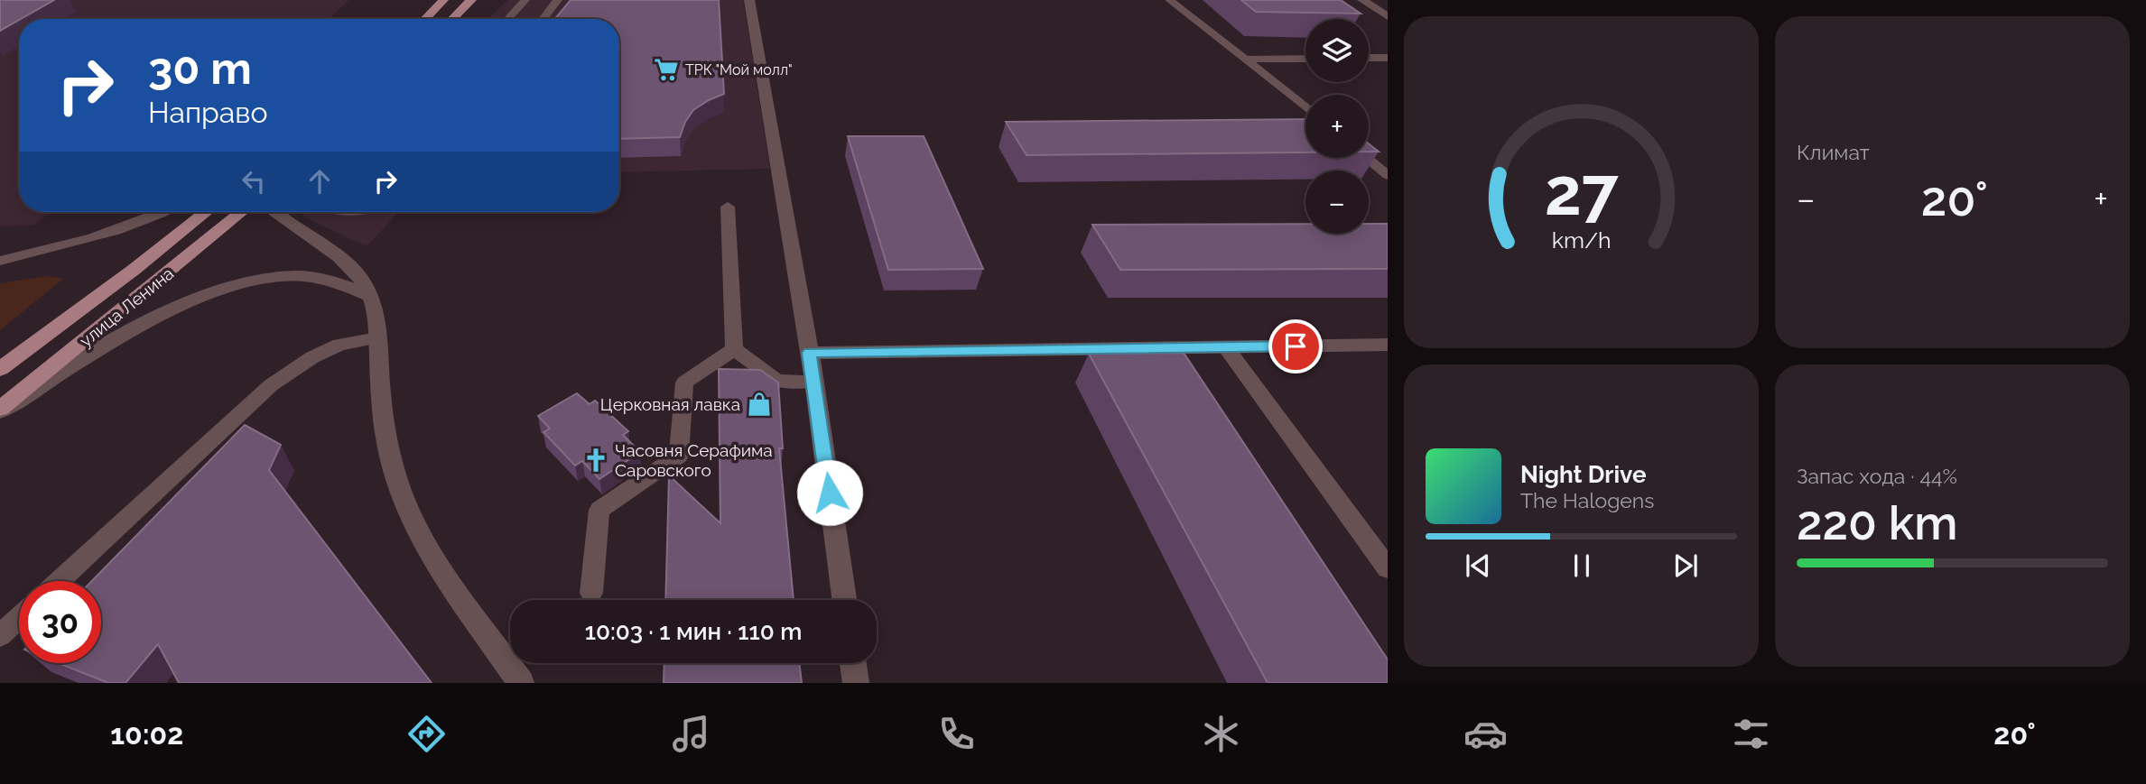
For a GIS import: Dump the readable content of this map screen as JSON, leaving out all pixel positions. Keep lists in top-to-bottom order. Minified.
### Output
{"streets":{"main road":["улица Ленина"]},"places":{"supermarket":["ТРК \"Мой молл\""],"shop":["Церковная лавка"],"church":["Часовня Серафима Саровского"]},"page":{"tile":["Климат",["Запас хода · 44%","220 km"]],"map_buttons":["+","−"],"turn":["30 m","Направо"],"heat":["−","20°","+"],"song":["Night Drive","The Halogens"],"limit":"30","trip":"10:03 · 1 мин · 110 m","tabs":["10:02","20°"],"gauge":["27","km/h"]}}
